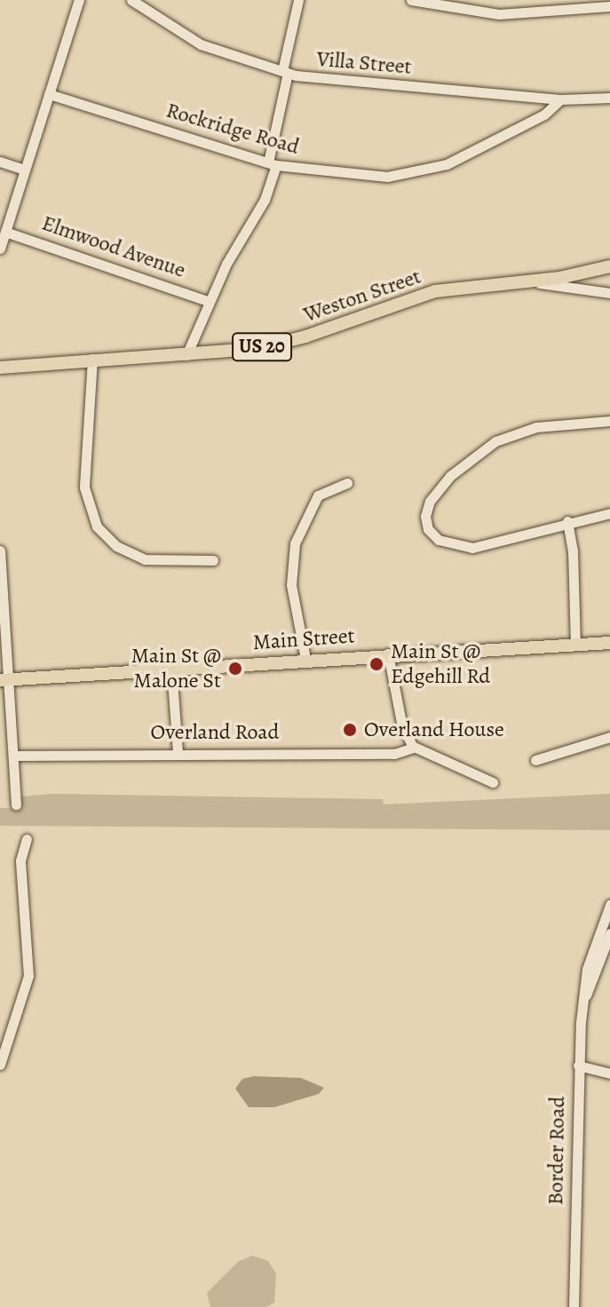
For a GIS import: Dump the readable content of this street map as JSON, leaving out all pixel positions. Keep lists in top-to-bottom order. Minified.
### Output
{"streets":{"main road":["Weston Street","US 20","Main Street"],"street":["Villa Street","Rockridge Road","Elmwood Avenue","Overland Road","Border Road"]},"crossings":[["Villa Street","Rockridge Road"]],"places":["Main St @ Edgehill Rd","Main St @ Malone St","Overland House"]}
